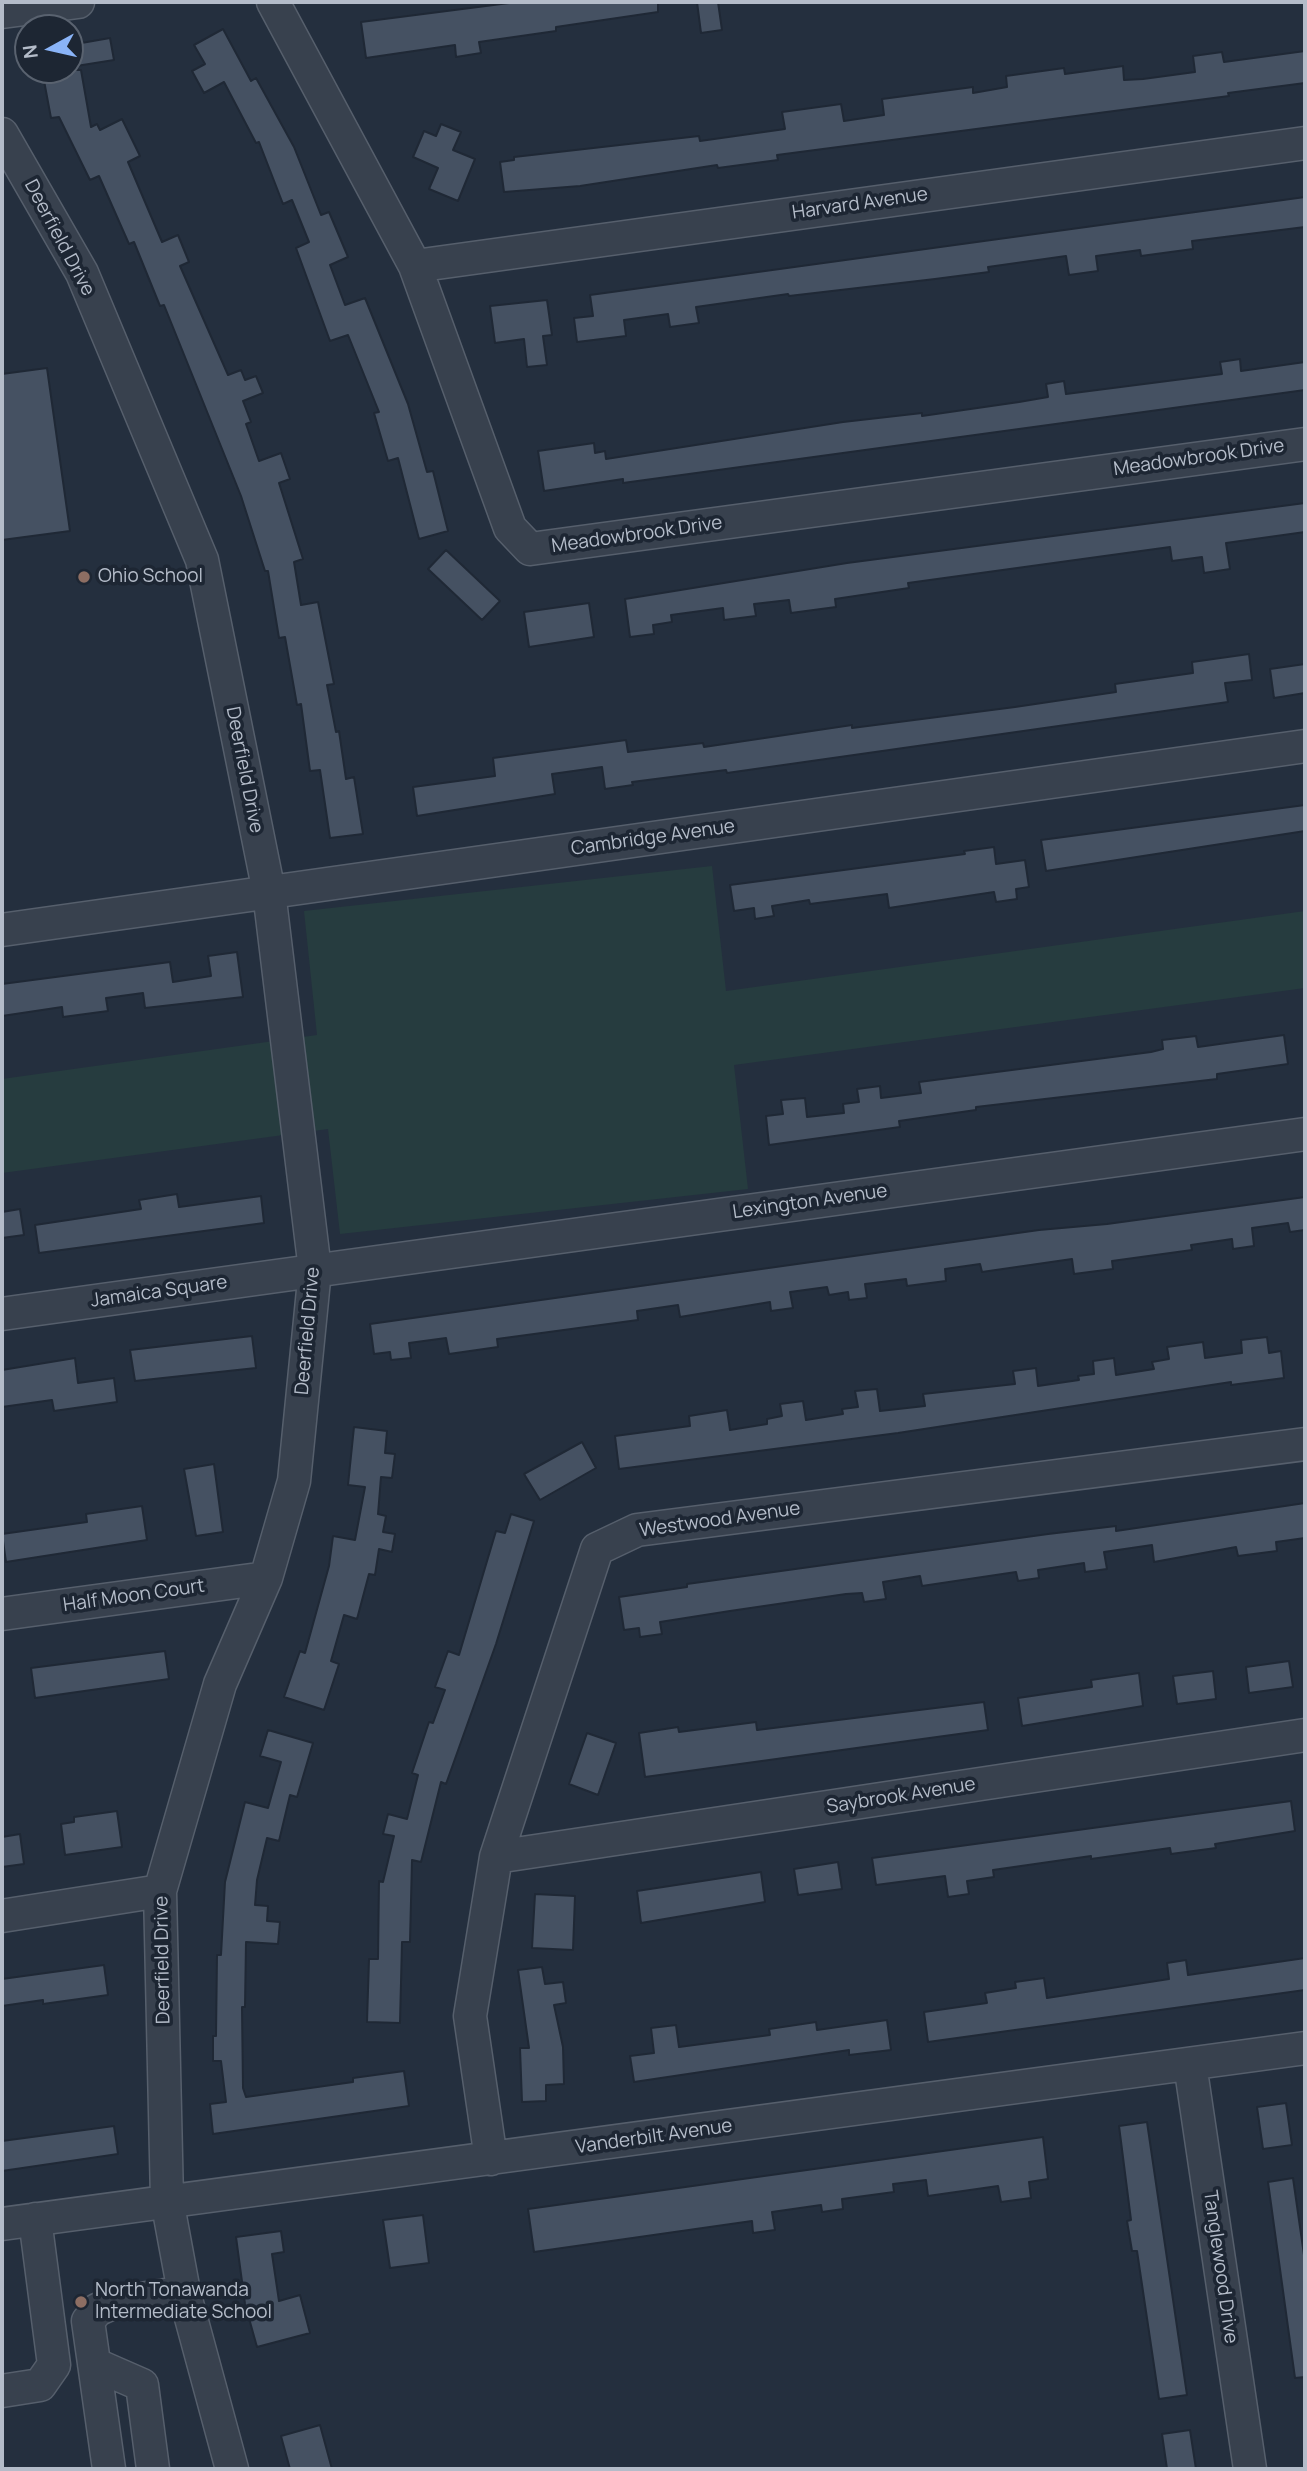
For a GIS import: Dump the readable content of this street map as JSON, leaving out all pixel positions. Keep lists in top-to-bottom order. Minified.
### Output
{"streets":{"street":["Harvard Avenue","Deerfield Drive","Meadowbrook Drive","Cambridge Avenue","Lexington Avenue","Jamaica Square","Westwood Avenue","Half Moon Court","Saybrook Avenue","Vanderbilt Avenue","Tanglewood Drive"]},"crossings":[["Harvard Avenue","Meadowbrook Drive"],["Deerfield Drive","Cambridge Avenue"],["Deerfield Drive","Lexington Avenue"],["Deerfield Drive","Jamaica Square"],["Deerfield Drive","Half Moon Court"],["Deerfield Drive","Vanderbilt Avenue"],["Lexington Avenue","Jamaica Square"],["Westwood Avenue","Saybrook Avenue"],["Westwood Avenue","Vanderbilt Avenue"],["Vanderbilt Avenue","Tanglewood Drive"]],"places":["Ohio School","North Tonawanda Intermediate School"],"north":"left"}
